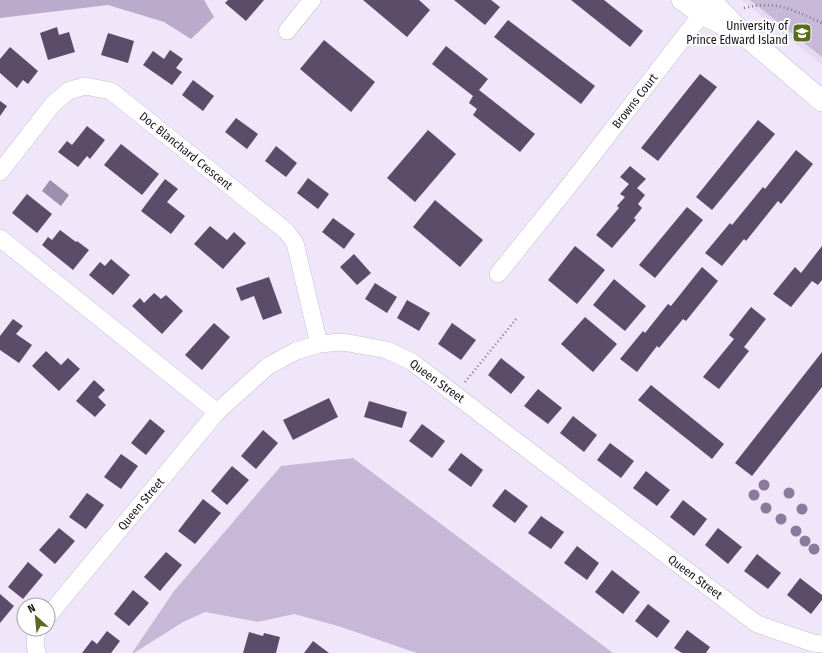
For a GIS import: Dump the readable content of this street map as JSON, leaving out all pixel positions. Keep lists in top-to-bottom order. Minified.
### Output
{"streets":{"street":["Browns Court","Doc Blanchard Crescent","Queen Street"]},"crossings":[["Doc Blanchard Crescent","Queen Street"]],"places":{"school or university":["University of Prince Edward Island"]},"north":"top left"}
